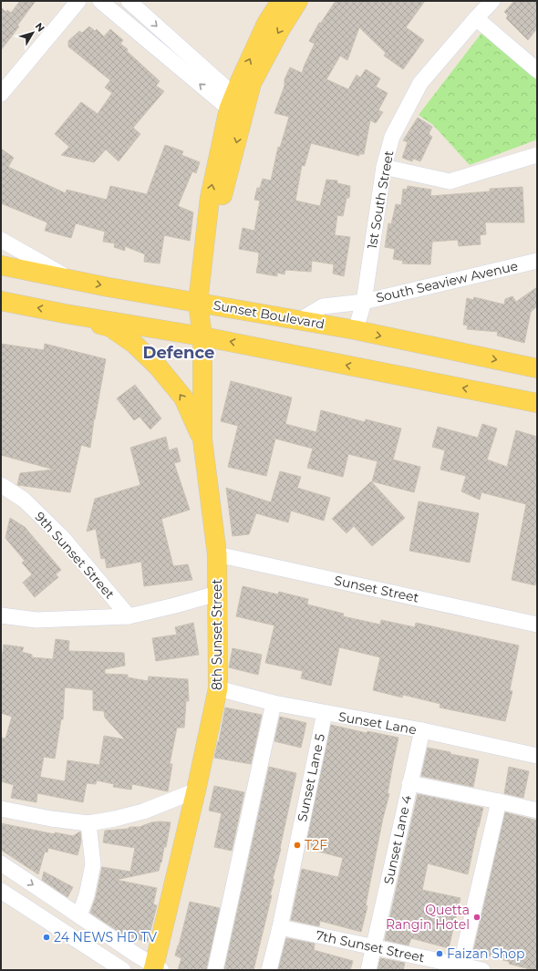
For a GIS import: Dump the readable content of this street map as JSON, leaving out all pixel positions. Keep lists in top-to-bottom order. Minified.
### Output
{"streets":{"main road":["Sunset Boulevard","8th Sunset Street"],"street":["1st South Street","South Seaview Avenue","9th Sunset Street","Sunset Street","Sunset Lane","Sunset Lane 5","Sunset Lane 4","7th Sunset Street"]},"crossings":[["1st South Street","South Seaview Avenue"],["South Seaview Avenue","Sunset Boulevard"],["Sunset Boulevard","8th Sunset Street"],["Sunset Street","8th Sunset Street"],["8th Sunset Street","Sunset Lane"],["Sunset Lane","Sunset Lane 5"],["Sunset Lane","Sunset Lane 4"],["Sunset Lane 5","7th Sunset Street"],["Sunset Lane 4","7th Sunset Street"]],"districts":["Defence"],"places":["T2F","Quetta Rangin Hotel","24 NEWS HD TV","Faizan Shop"],"north":"top right"}
